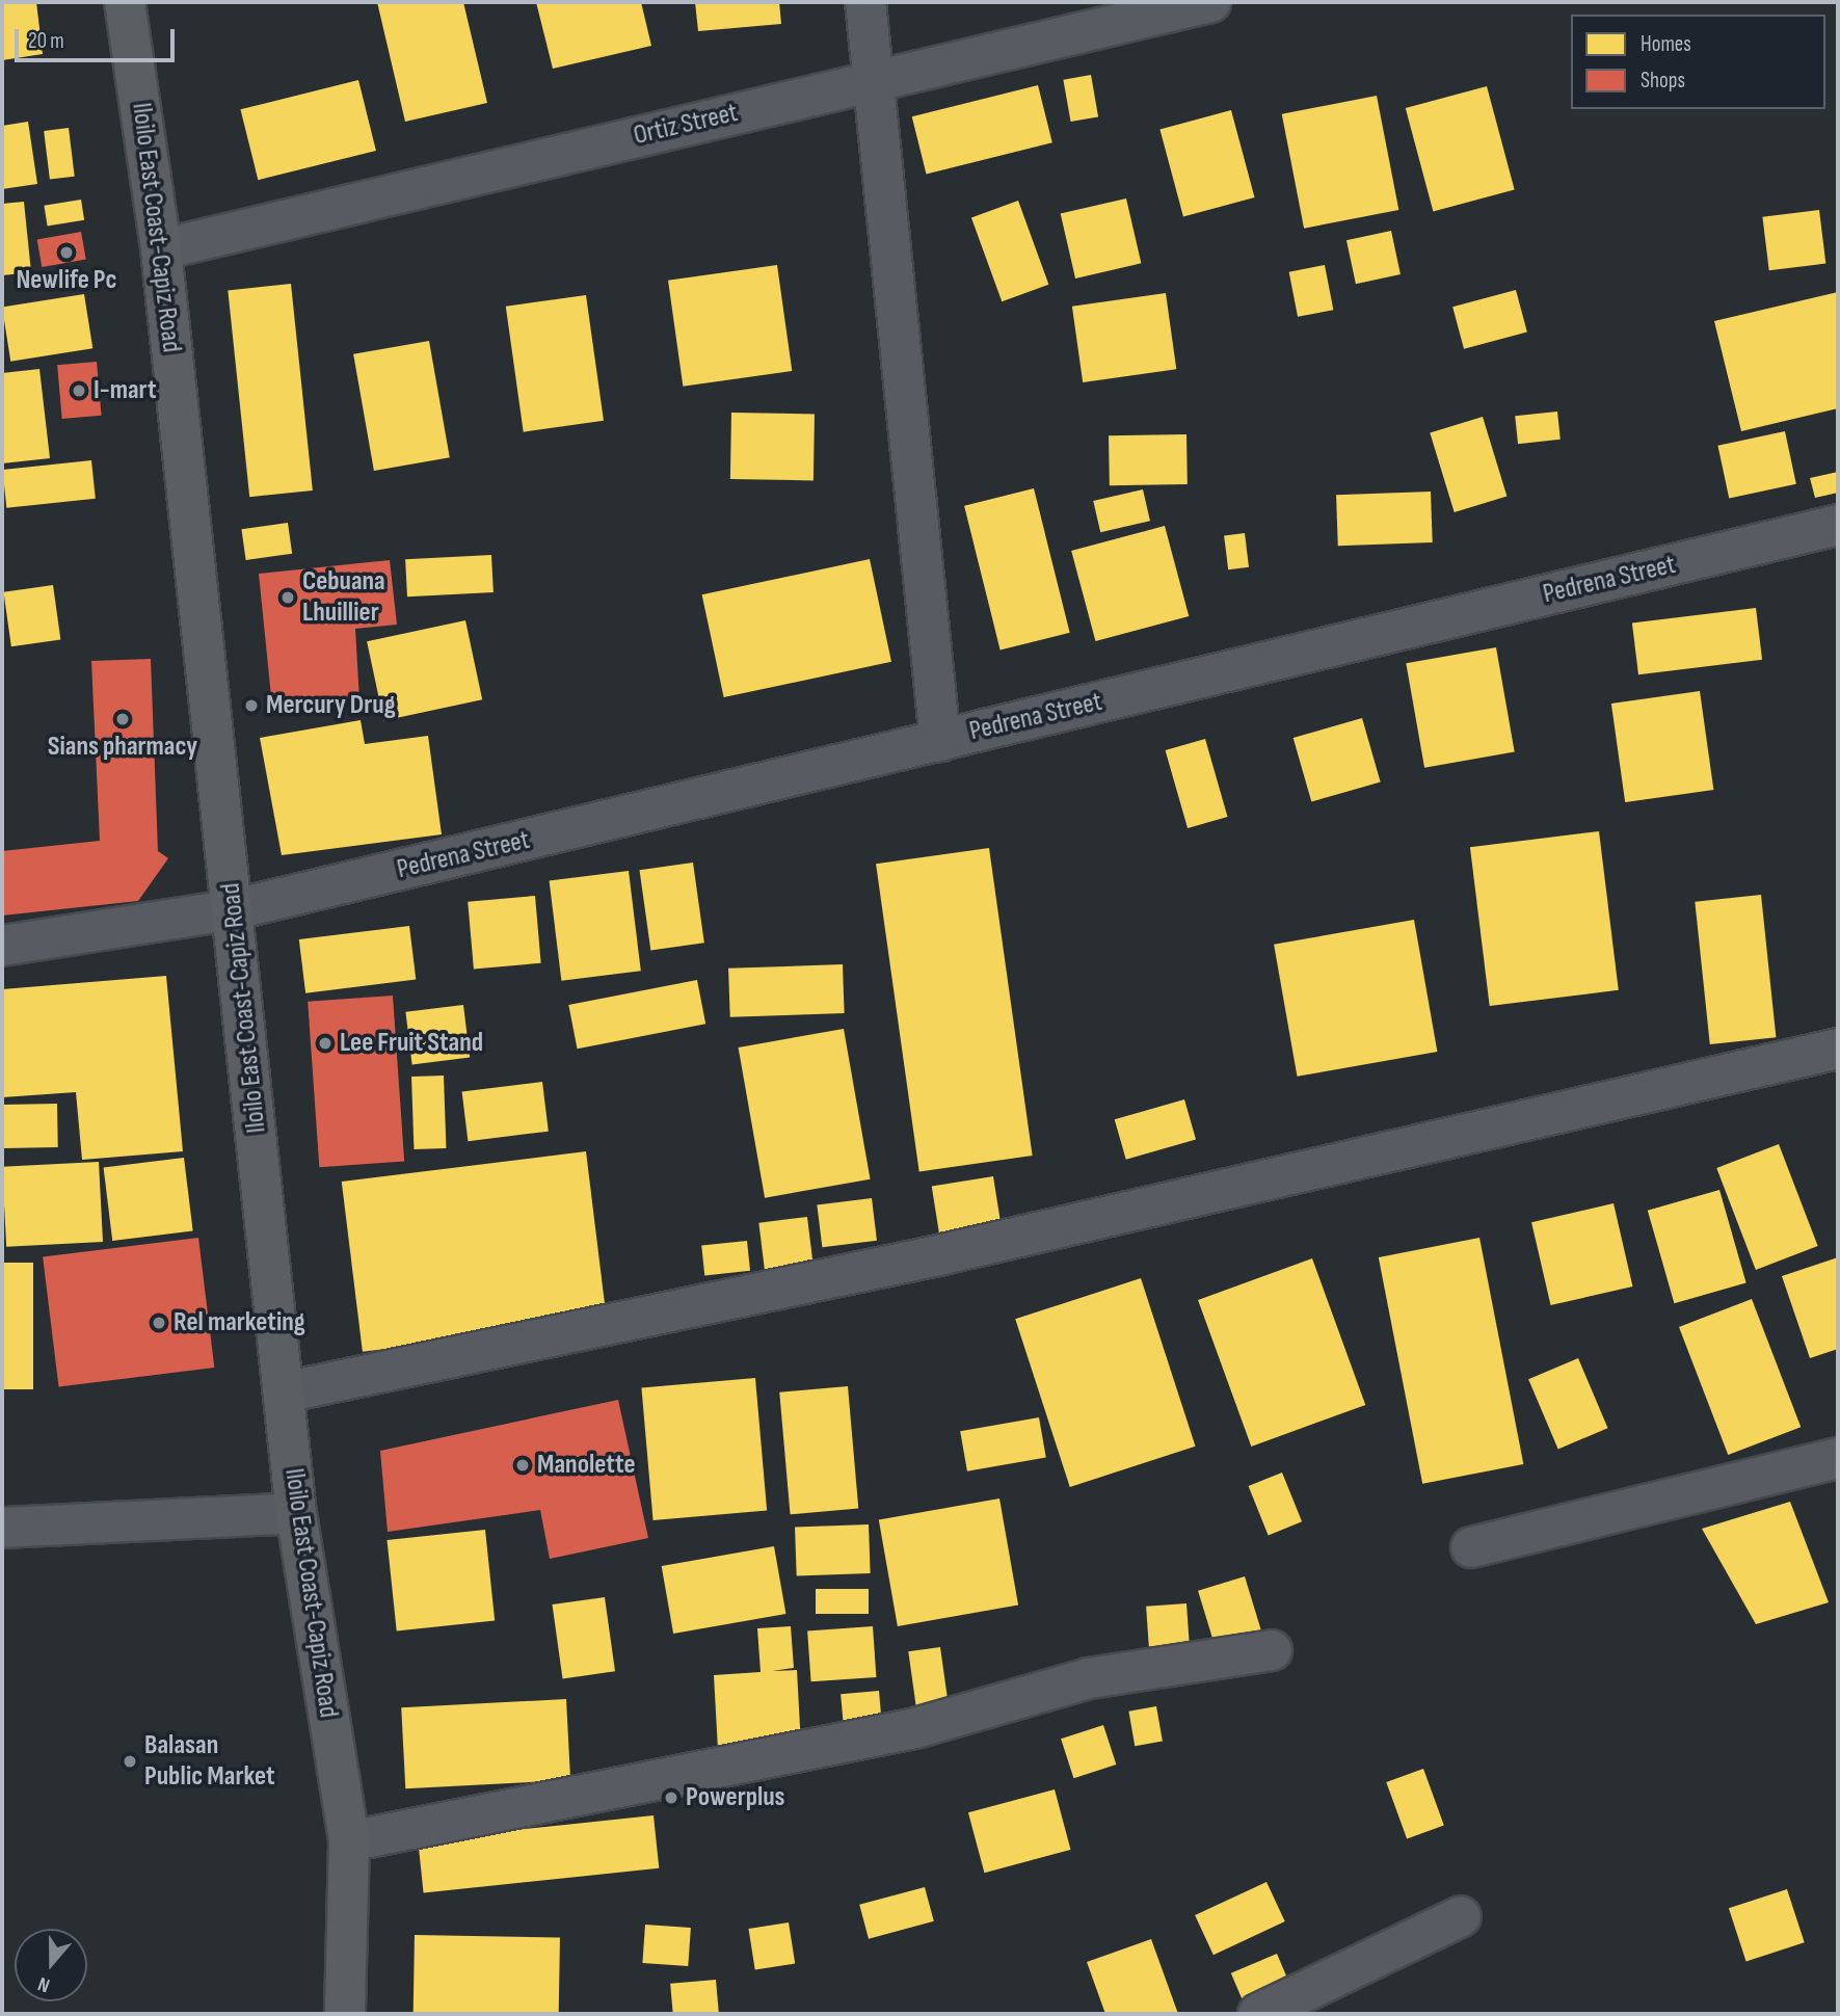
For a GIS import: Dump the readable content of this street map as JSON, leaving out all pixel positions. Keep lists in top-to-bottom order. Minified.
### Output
{"streets":{"main road":["Iloilo East Coast-Capiz Road"],"street":["Ortiz Street","Pedrena Street"]},"crossings":[["Ortiz Street","Iloilo East Coast-Capiz Road"],["Iloilo East Coast-Capiz Road","Pedrena Street"]],"places":["Newlife Pc","I-mart","Cebuana Lhuillier","Mercury Drug","Sians pharmacy","Lee Fruit Stand","Rel marketing","Manolette","Balasan Public Market","Powerplus"],"legend":["Homes","Shops"],"scale_bar":"20 m","north":"bottom"}
